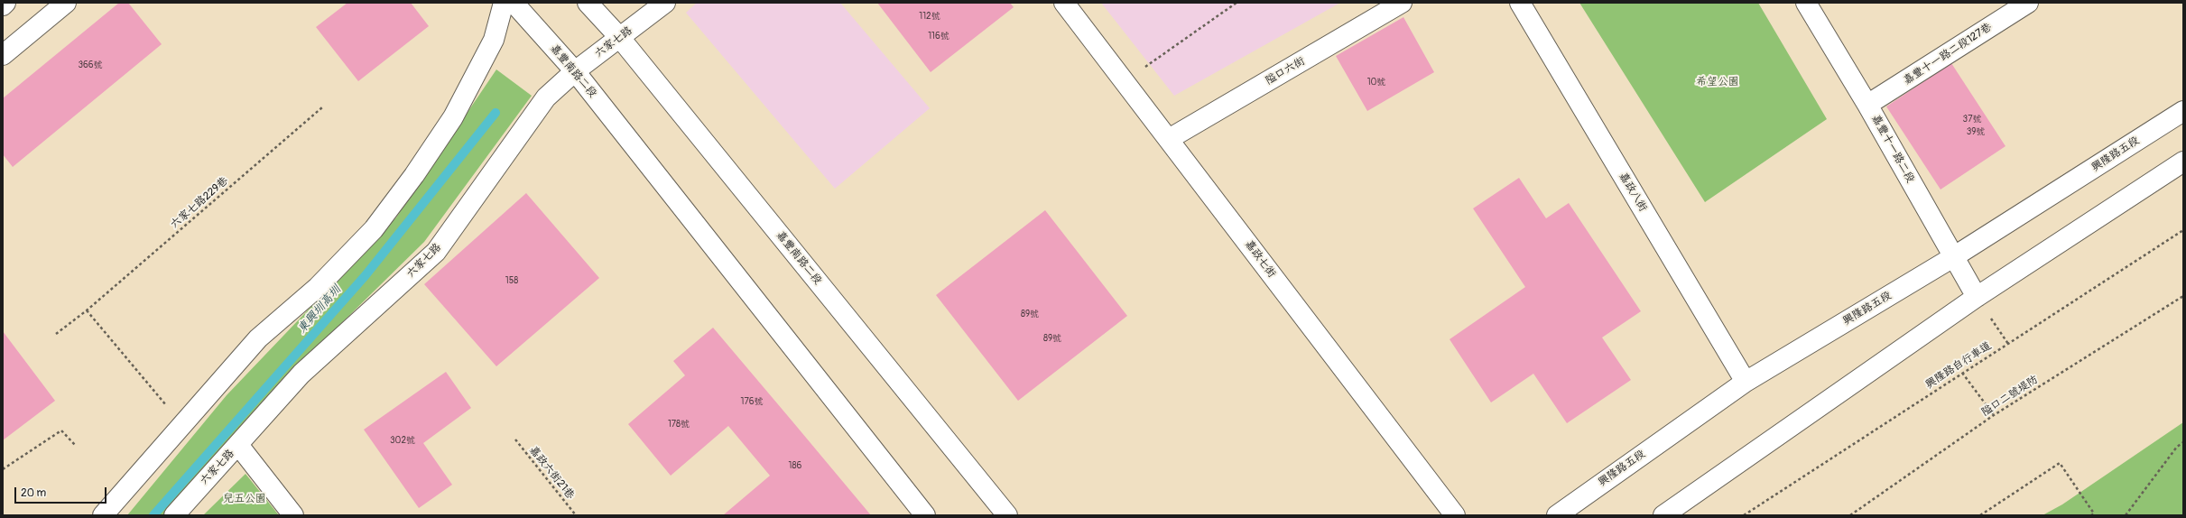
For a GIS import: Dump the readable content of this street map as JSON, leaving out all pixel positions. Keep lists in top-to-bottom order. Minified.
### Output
{"streets":{"street":["六家七路","嘉豐十一路二段127巷","嘉豐南路二段","隘口六街","嘉豐十一路二段","興隆路五段","嘉政八街","嘉政七街"],"path":["六家七路229巷","興隆路自行車道","隘口二號堤防","嘉政六街21巷"]},"crossings":[["六家七路","嘉豐南路二段"],["嘉豐十一路二段127巷","嘉豐十一路二段"],["隘口六街","嘉政七街"],["嘉豐十一路二段","興隆路五段"],["興隆路五段","嘉政八街"]],"water":["東興圳高圳"],"parks":["希望公園","兒五公園"],"house_numbers":["112號","116號","366號","10號","37號","39號","158","89號","89號","176號","178號","302號","186"],"scale_bar":"20 m"}
